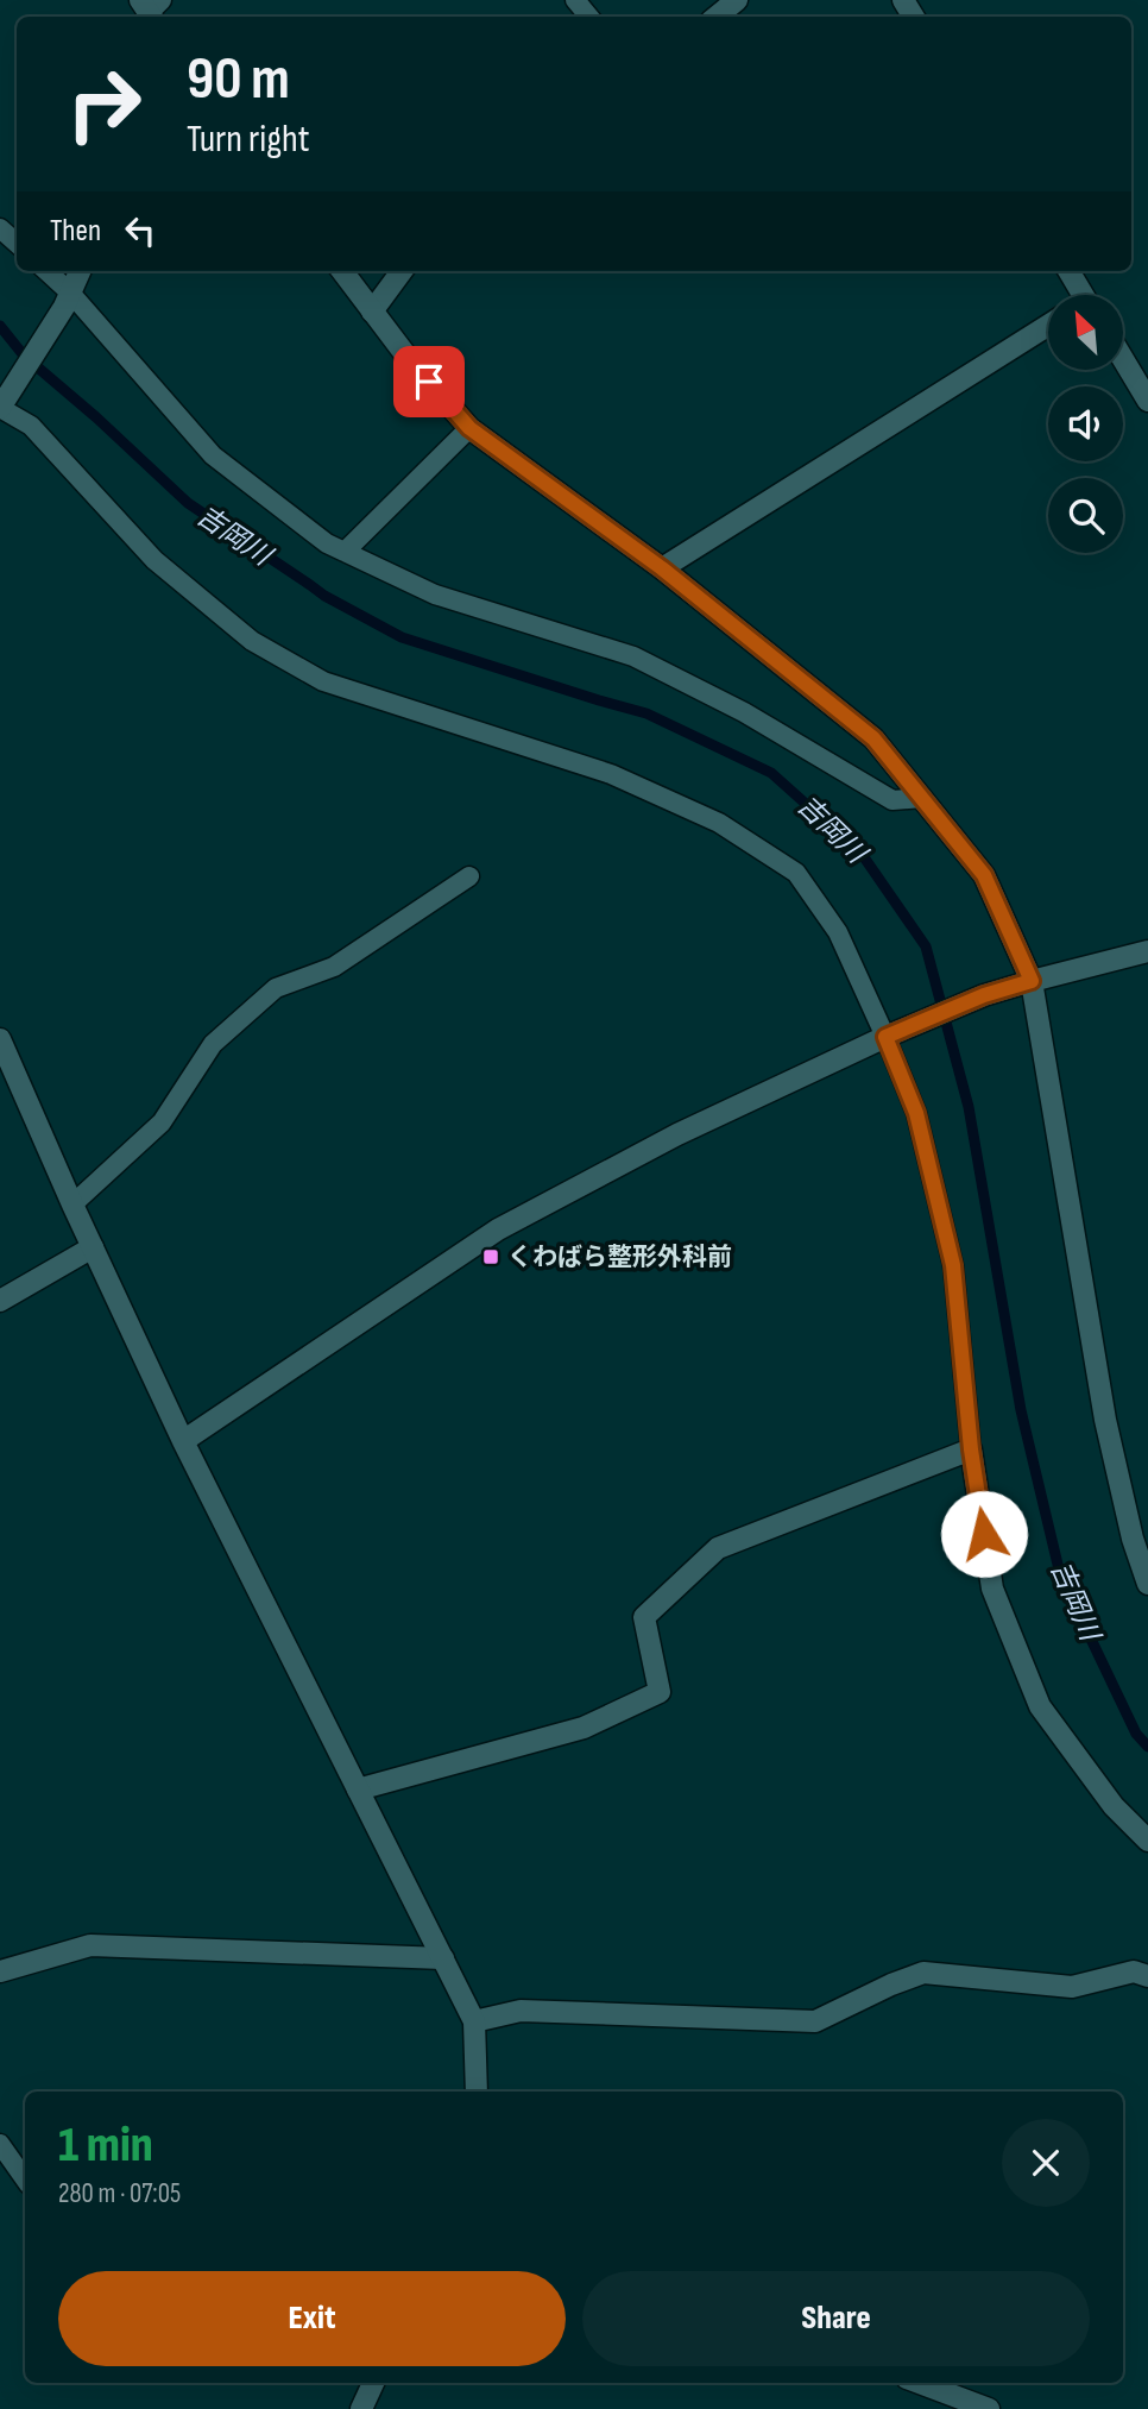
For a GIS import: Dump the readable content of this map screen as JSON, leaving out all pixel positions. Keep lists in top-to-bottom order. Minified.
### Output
{"water":["吉岡川"],"places":{"transit":["くわばら整形外科前"]},"north":"top left","page":{"turn":["90 m","Turn right"],"then":"Then","heading":["1 min","280 m · 07:05"],"buttons":["Exit","Share"]}}
